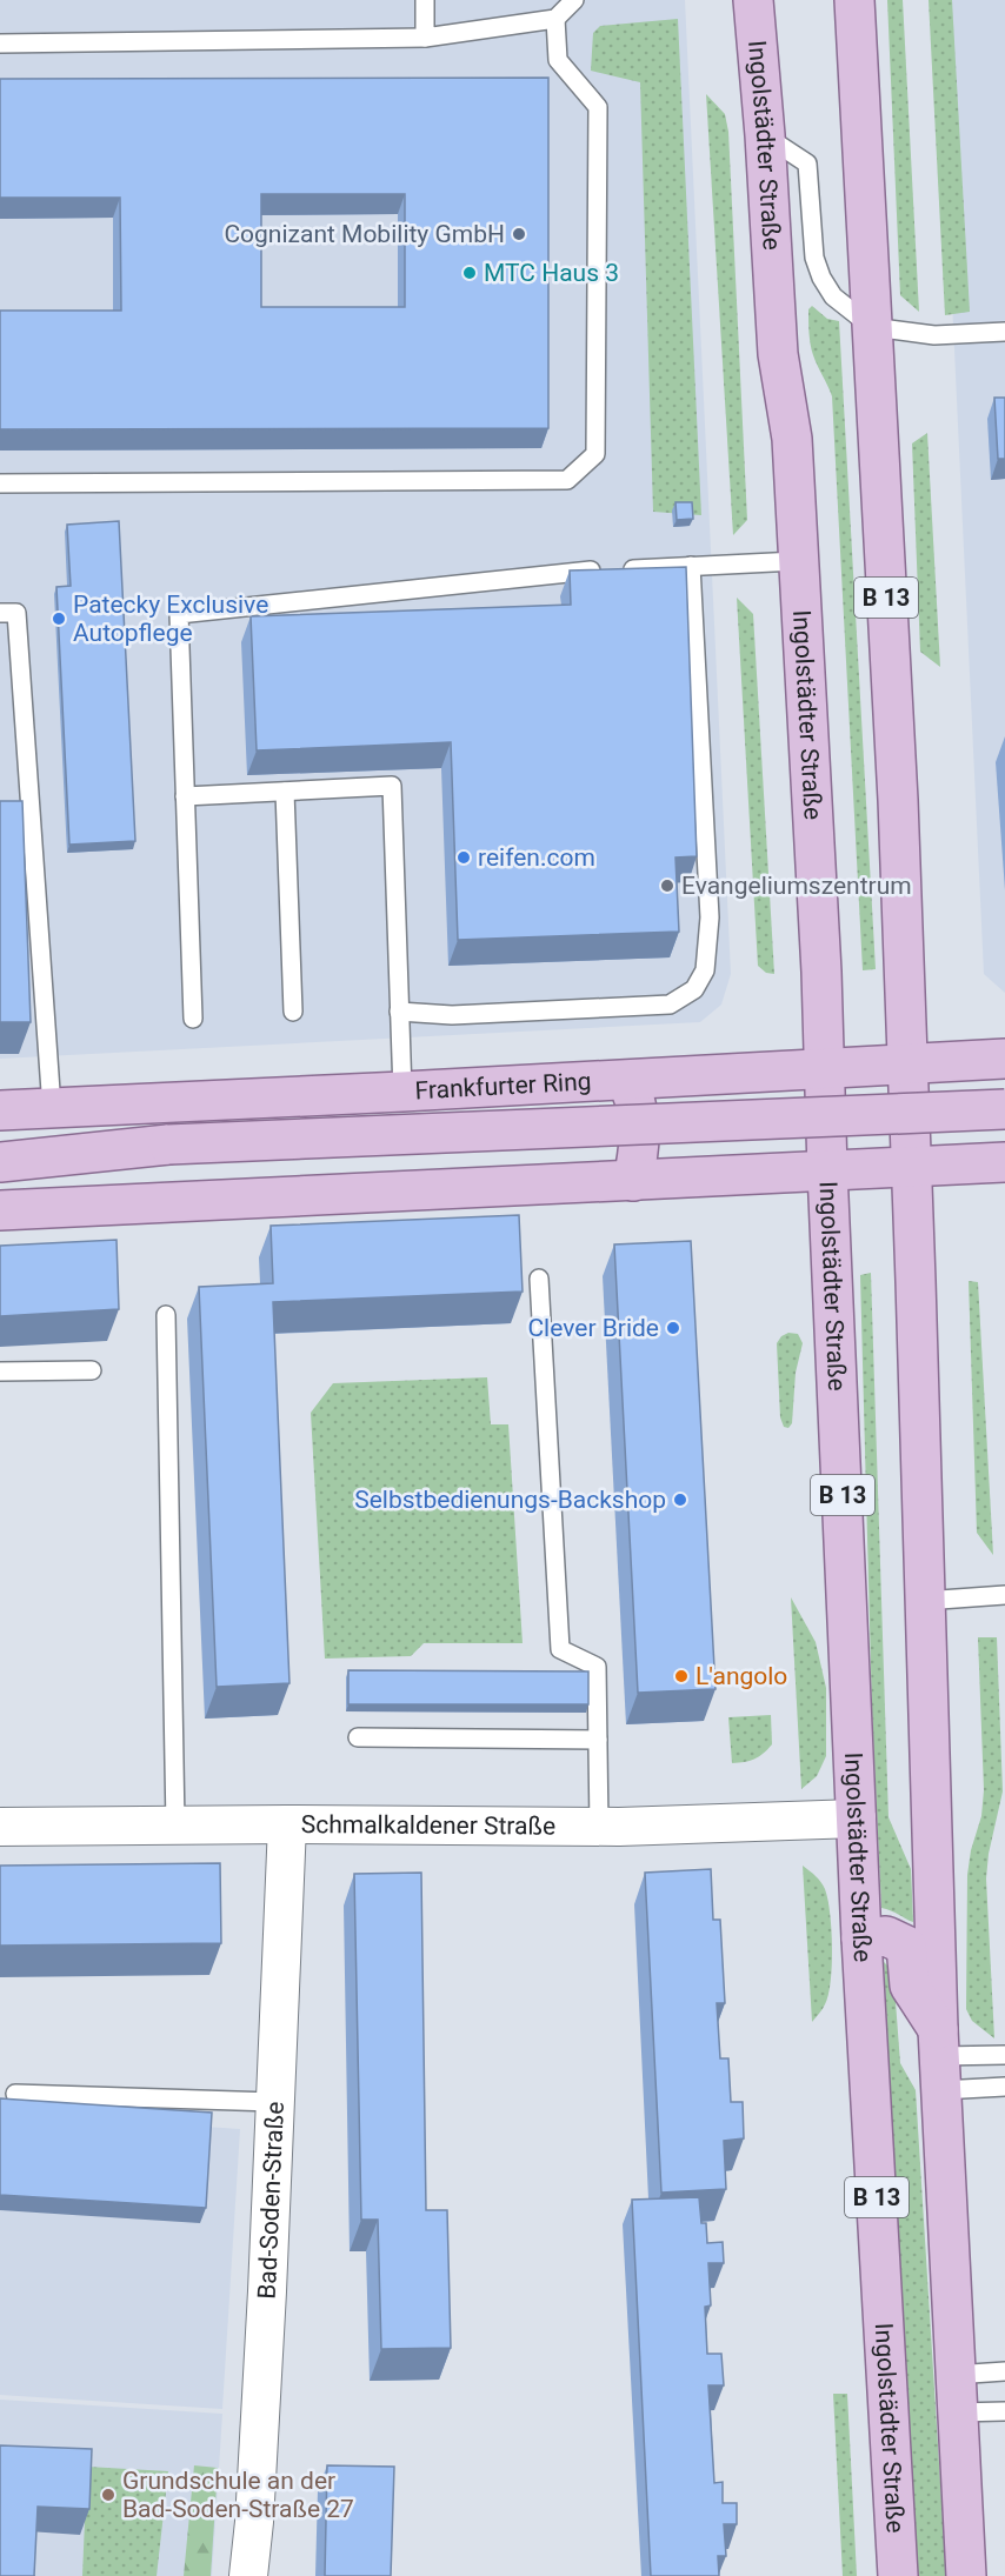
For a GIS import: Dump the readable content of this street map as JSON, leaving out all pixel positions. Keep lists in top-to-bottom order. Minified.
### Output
{"streets":{"main road":["Ingolstädter Straße","B 13","Frankfurter Ring"],"street":["Schmalkaldener Straße","Bad-Soden-Straße"]},"crossings":[["Ingolstädter Straße","Frankfurter Ring"],["Ingolstädter Straße","Schmalkaldener Straße"],["B 13","Frankfurter Ring"],["Schmalkaldener Straße","Bad-Soden-Straße"]],"places":["Cognizant Mobility GmbH","MTC Haus 3","Patecky Exclusive Autopflege","reifen.com","Evangeliumszentrum","Clever Bride","Selbstbedienungs-Backshop","L'angolo","Grundschule an der Bad-Soden-Straße 27"]}
